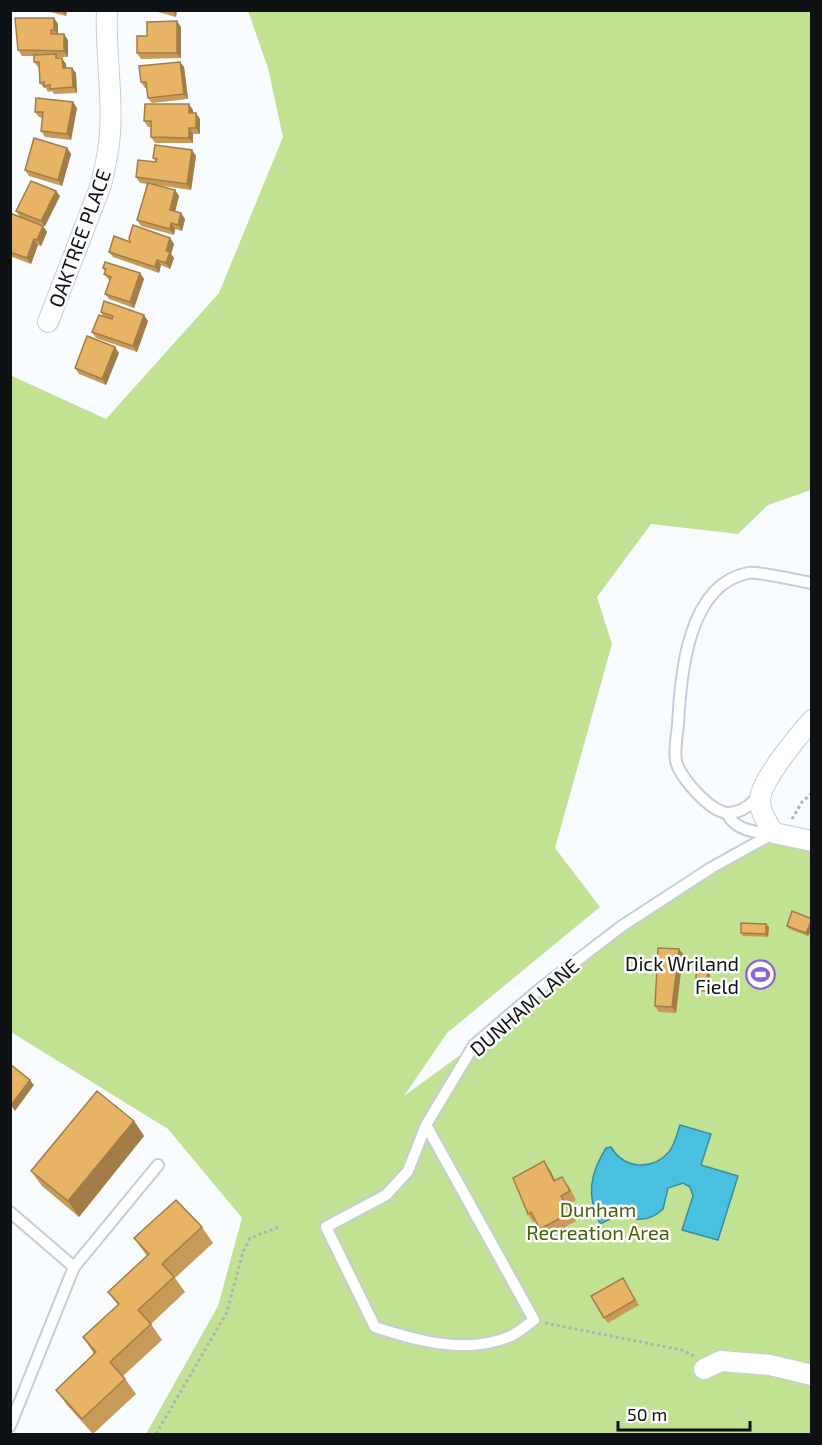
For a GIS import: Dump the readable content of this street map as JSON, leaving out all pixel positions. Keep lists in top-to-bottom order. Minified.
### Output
{"streets":{"street":["OAKTREE PLACE"],"lane":["DUNHAM LANE"]},"parks":["Dunham Recreation Area"],"places":{"sports":["Dick Wriland Field"]},"scale_bar":"50 m"}
